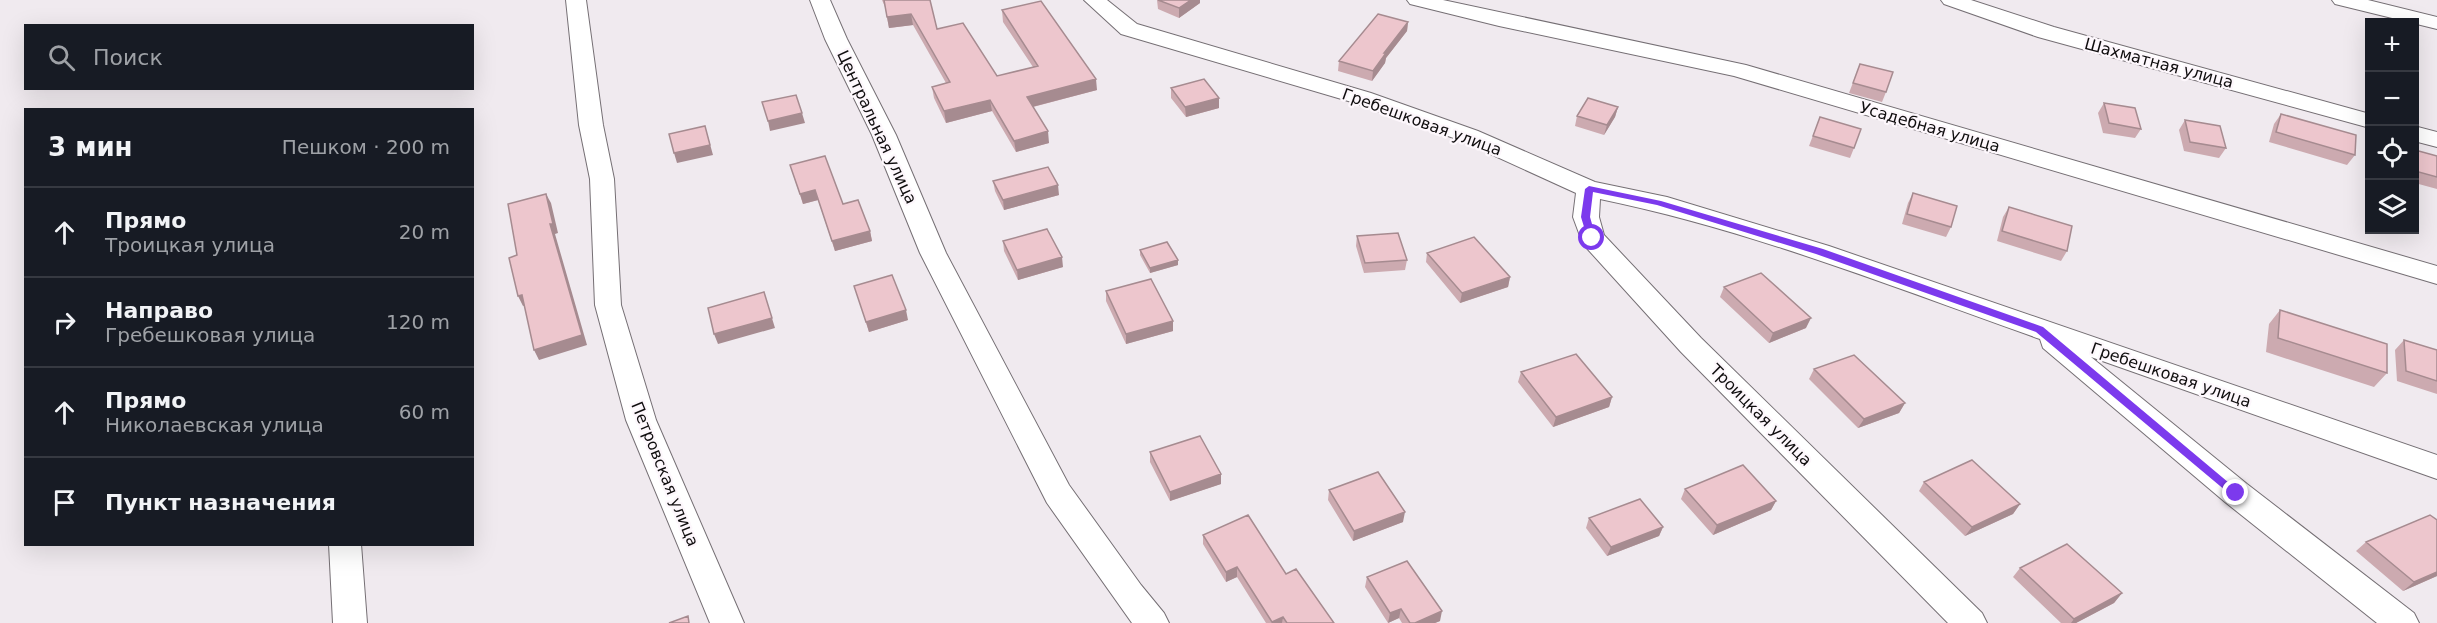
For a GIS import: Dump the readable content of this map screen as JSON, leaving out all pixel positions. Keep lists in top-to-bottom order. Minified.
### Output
{"streets":{"street":["Шахматная улица","Гребешковая улица","Центральная улица","Усадебная улица","Троицкая улица","Петровская улица"]},"crossings":[["Гребешковая улица","Троицкая улица"]],"page":{"map_buttons":["+","−"],"search":"Поиск","heading":["3 мин","Пешком · 200 m"],"list":[["Прямо","Троицкая улица","20 m"],["Направо","Гребешковая улица","120 m"],["Прямо","Николаевская улица","60 m"],"Пункт назначения"]}}
